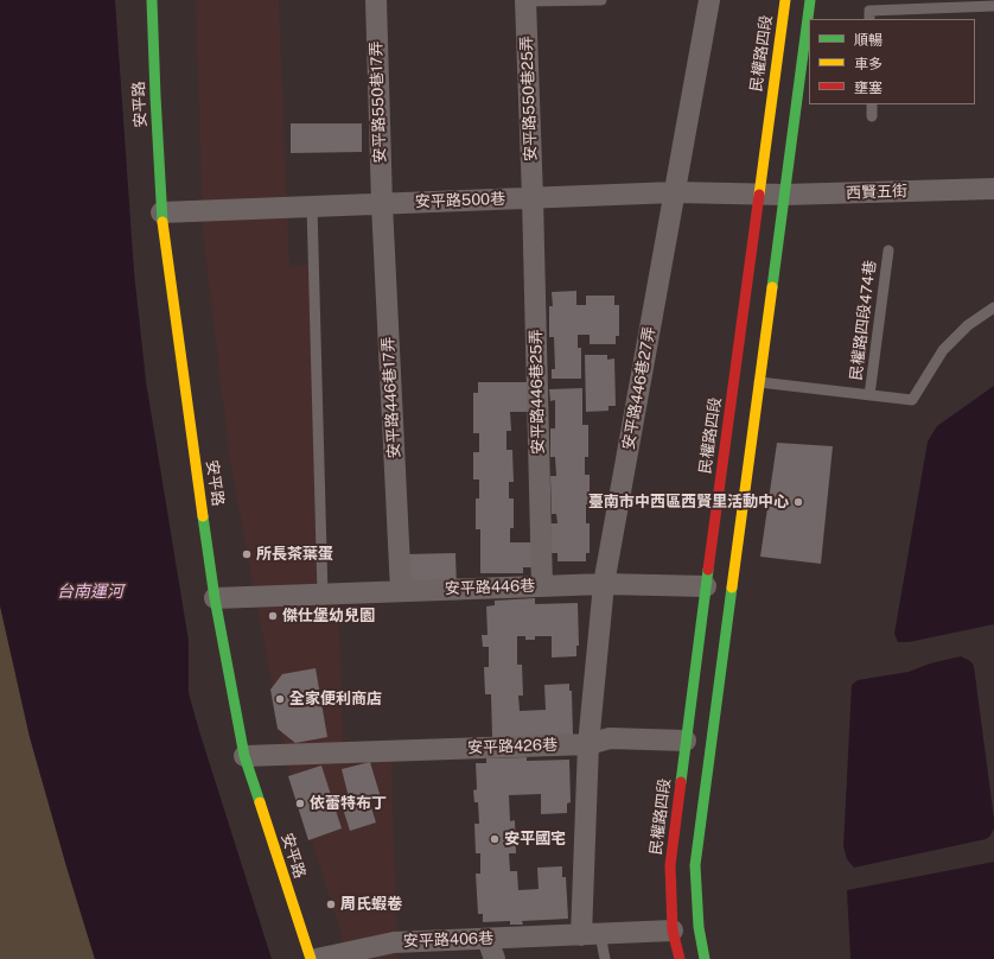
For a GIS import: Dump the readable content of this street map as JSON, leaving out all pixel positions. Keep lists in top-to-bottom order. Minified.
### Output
{"streets":{"street":["民權路四段","安平路550巷25弄","安平路550巷17弄","安平路","西賢五街","安平路500巷","安平路446巷27弄","安平路446巷25弄","安平路446巷17弄","安平路446巷","安平路426巷","安平路406巷"],"lane":["民權路四段474巷"]},"crossings":[["民權路四段","西賢五街"],["民權路四段","安平路500巷"],["民權路四段","安平路446巷"],["民權路四段","安平路426巷"],["民權路四段","安平路406巷"],["安平路550巷25弄","安平路500巷"],["安平路550巷25弄","安平路446巷25弄"],["安平路550巷17弄","安平路500巷"],["安平路550巷17弄","安平路446巷17弄"],["安平路","安平路500巷"],["安平路","安平路446巷"],["安平路","安平路426巷"],["西賢五街","安平路500巷"],["安平路500巷","安平路446巷27弄"],["安平路500巷","安平路446巷25弄"],["安平路500巷","安平路446巷17弄"],["安平路446巷27弄","安平路446巷"],["安平路446巷25弄","安平路446巷"],["安平路446巷17弄","安平路446巷"]],"water":["台南運河"],"places":["臺南市中西區西賢里活動中心","所長茶葉蛋","傑仕堡幼兒園","全家便利商店","依蕾特布丁","安平國宅","周氏蝦卷"],"legend":["順暢","車多","壅塞"]}
